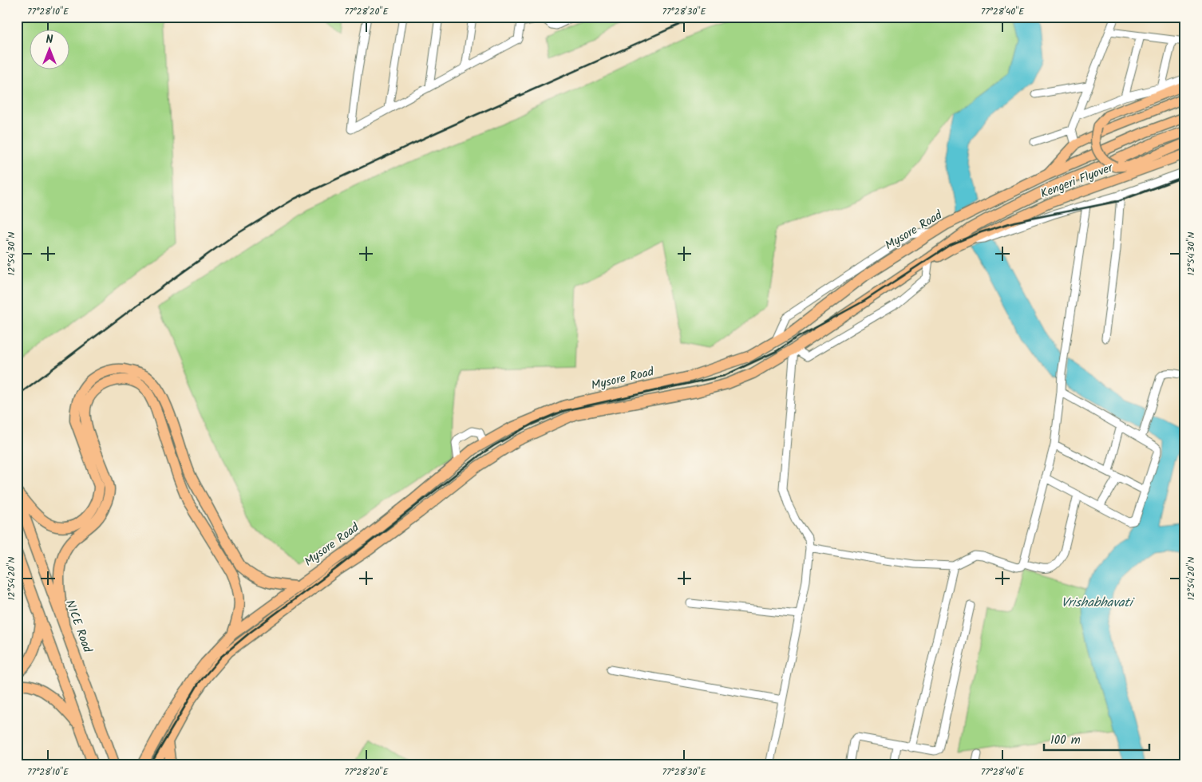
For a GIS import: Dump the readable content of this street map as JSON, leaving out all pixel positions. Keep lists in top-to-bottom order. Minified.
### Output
{"streets":{"highway":["Mysore Road","NICE Road"],"main road":["Kengeri Flyover"]},"crossings":[["Kengeri Flyover","Mysore Road"]],"water":["Vrishabhavati"],"scale_bar":"100 m","north":"top","coordinates":["77°28'10\"E","77°28'20\"E","77°28'30\"E","77°28'40\"E","12°54'30\"N","12°54'20\"N"]}
